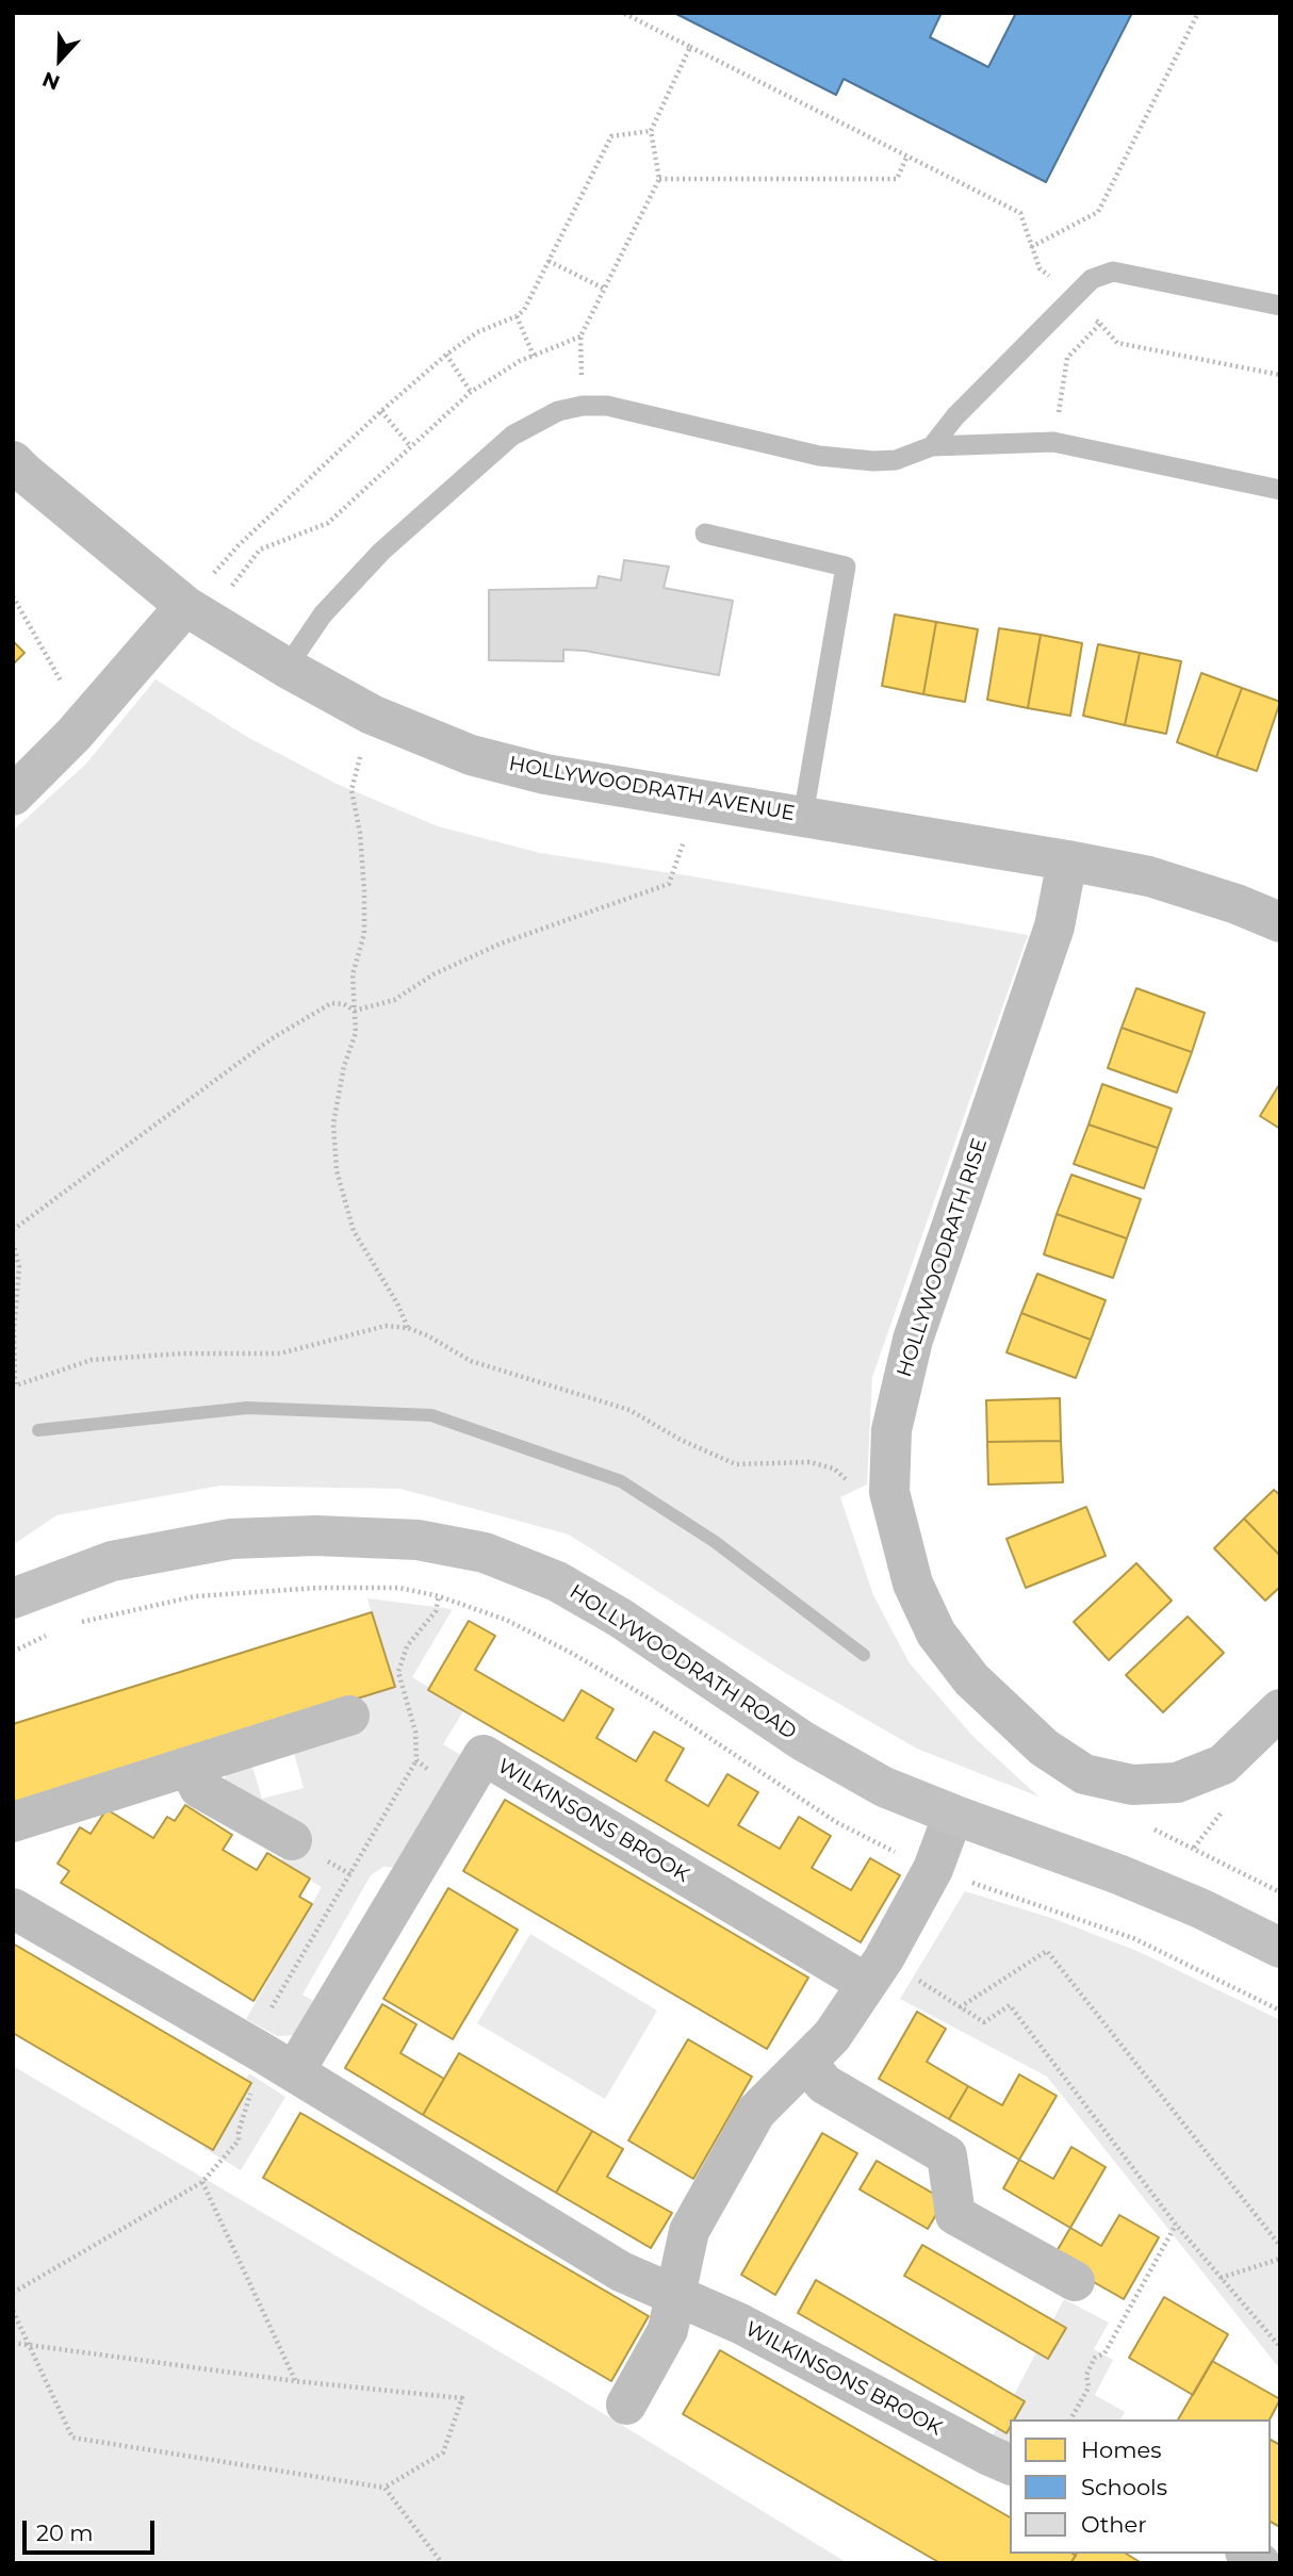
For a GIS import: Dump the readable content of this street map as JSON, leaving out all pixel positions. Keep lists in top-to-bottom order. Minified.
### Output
{"streets":{"main road":["HOLLYWOODRATH ROAD"],"street":["HOLLYWOODRATH AVENUE","HOLLYWOODRATH RISE","WILKINSONS BROOK"]},"crossings":[["HOLLYWOODRATH AVENUE","HOLLYWOODRATH RISE"]],"legend":["Homes","Schools","Other"],"scale_bar":"20 m","north":"bottom"}
